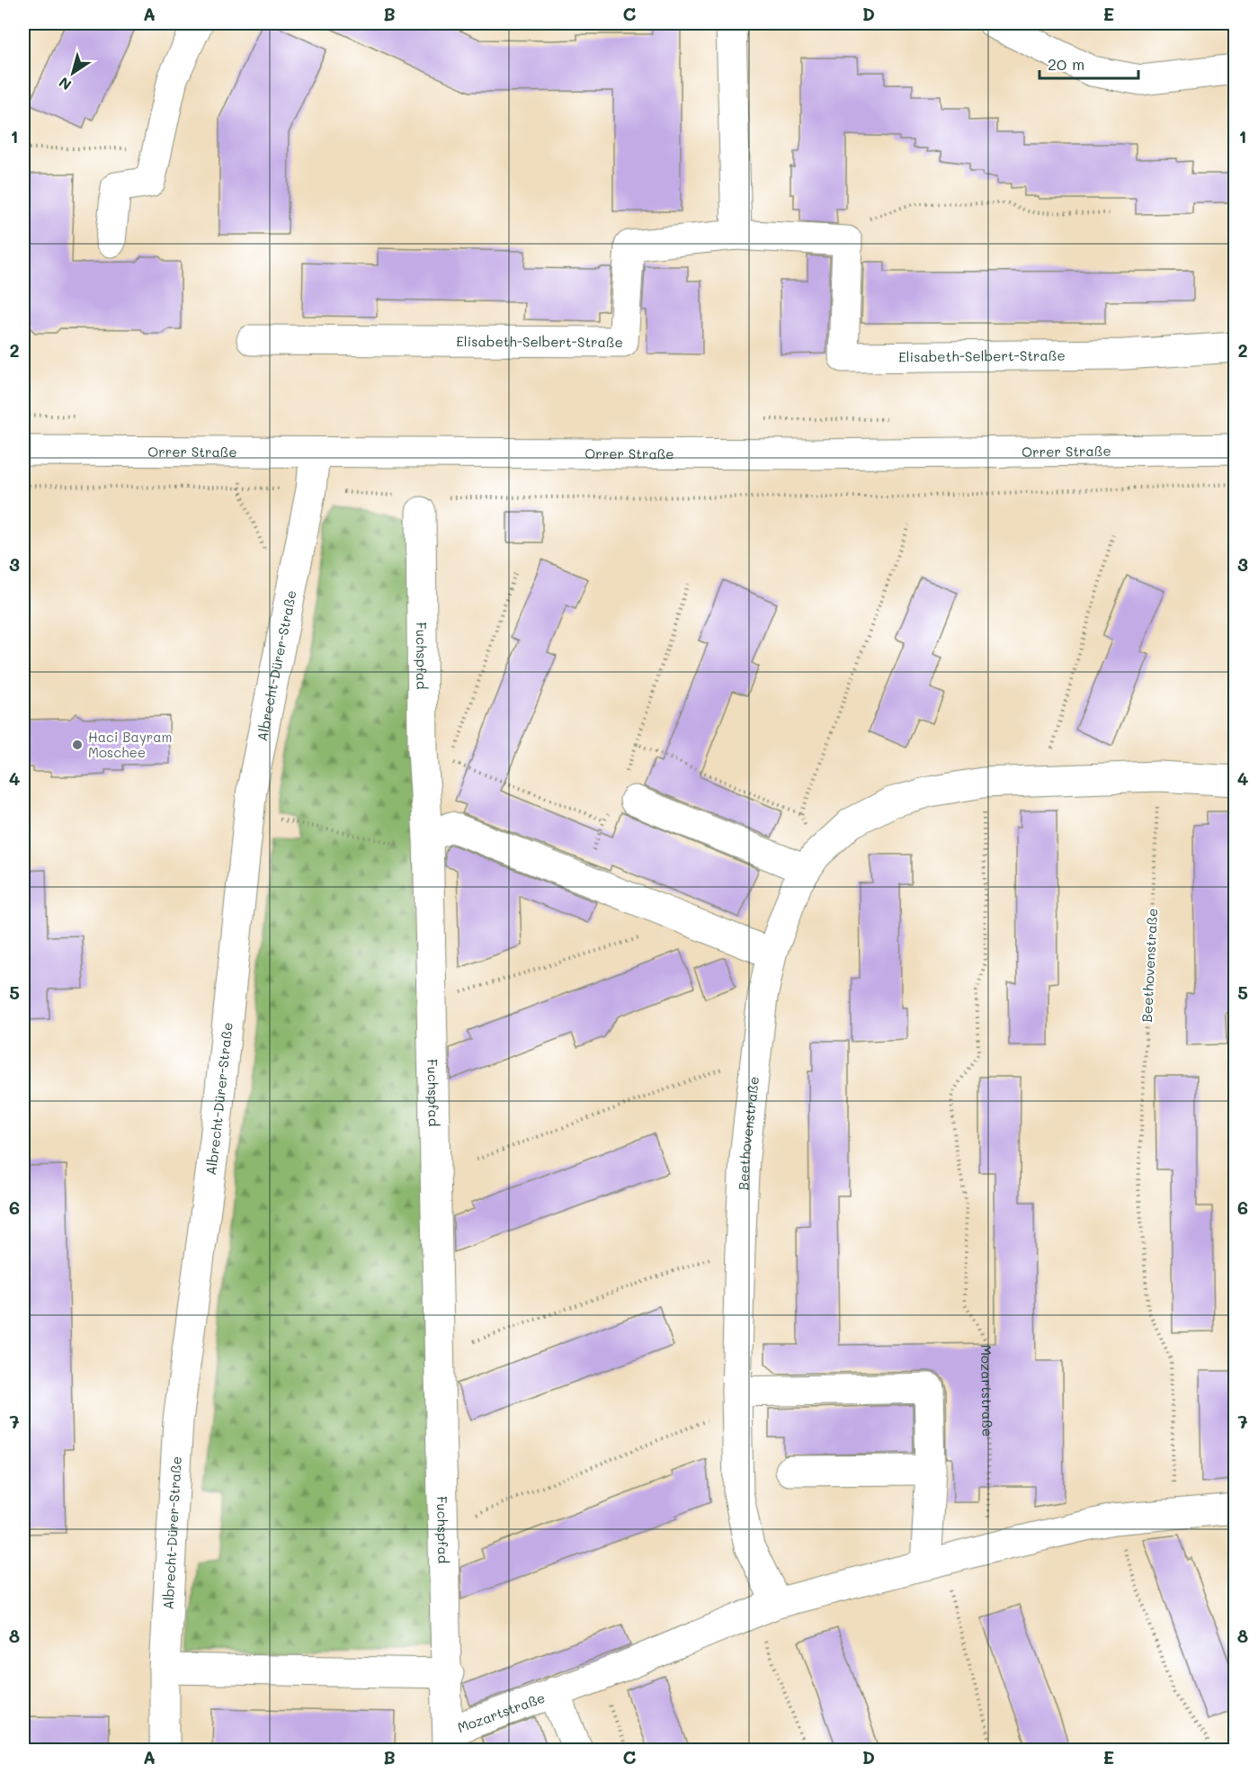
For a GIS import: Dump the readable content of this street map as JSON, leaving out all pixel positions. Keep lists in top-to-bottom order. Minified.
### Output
{"streets":{"street":["Elisabeth-Selbert-Straße","Orrer Straße","Fuchspfad","Albrecht-Dürer-Straße","Beethovenstraße","Mozartstraße"]},"crossings":[["Orrer Straße","Albrecht-Dürer-Straße"],["Fuchspfad","Mozartstraße"],["Beethovenstraße","Mozartstraße"]],"places":["Haci Bayram Moschee"],"scale_bar":"20 m","north":"bottom left","grid":{"columns":["A","B","C","D","E"],"rows":["1","2","3","4","5","6","7","8"]}}
